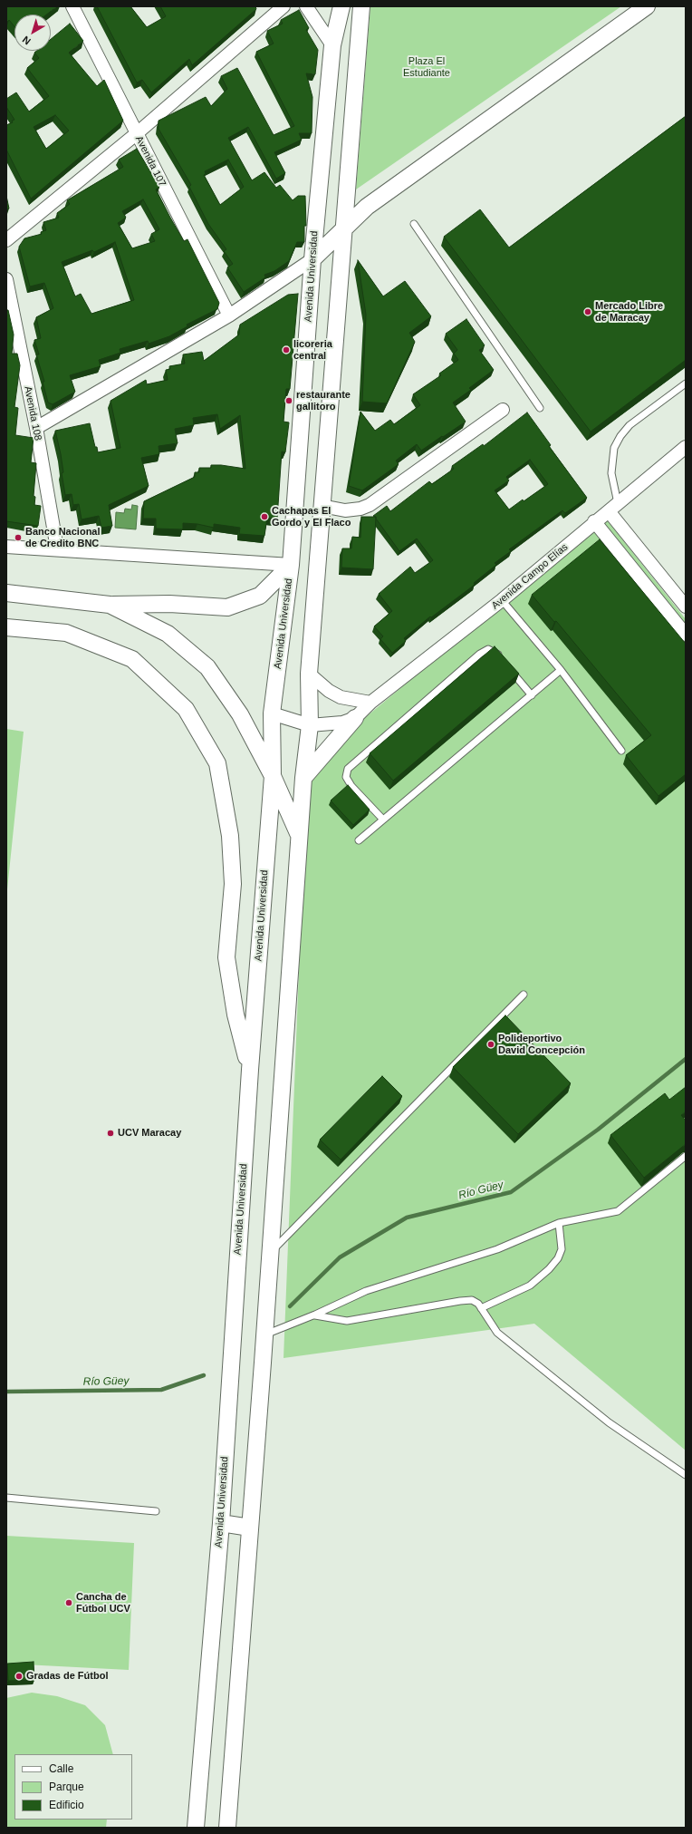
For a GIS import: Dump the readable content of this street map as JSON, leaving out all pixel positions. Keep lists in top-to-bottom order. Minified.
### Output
{"streets":{"street":["Avenida 107","Avenida Universidad","Avenida 108","Avenida Campo Elías"]},"water":["Río Güey"],"parks":["Plaza El Estudiante"],"places":["Mercado Libre de Maracay","licoreria central","restaurante gallitoro","Cachapas El Gordo y El Flaco","Banco Nacional de Credito BNC","Polideportivo David Concepción","UCV Maracay","Cancha de Fútbol UCV","Gradas de Fútbol"],"legend":["Calle","Parque","Edificio"],"north":"bottom left"}
